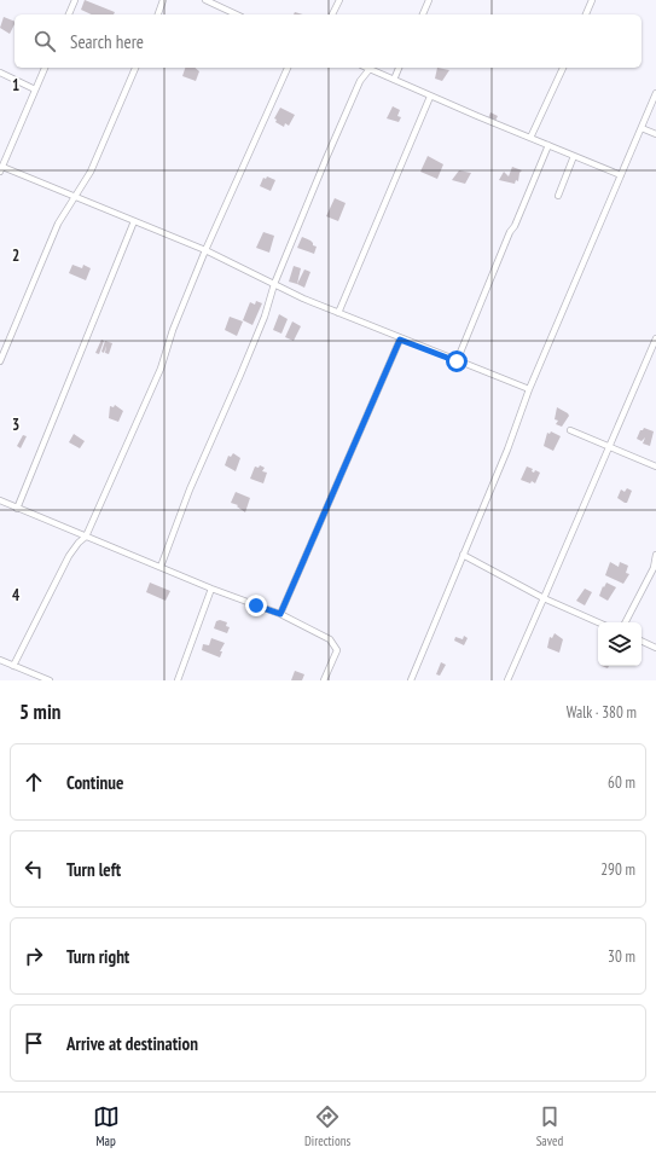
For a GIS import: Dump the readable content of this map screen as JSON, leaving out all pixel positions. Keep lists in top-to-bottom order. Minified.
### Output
{"page":{"search":"Search here","heading":["5 min","Walk · 380 m"],"list":[["Continue","60 m"],["Turn left","290 m"],["Turn right","30 m"],"Arrive at destination"],"nav":["Map","Directions","Saved"]},"grid":{"rows":["1","2","3","4"]}}
